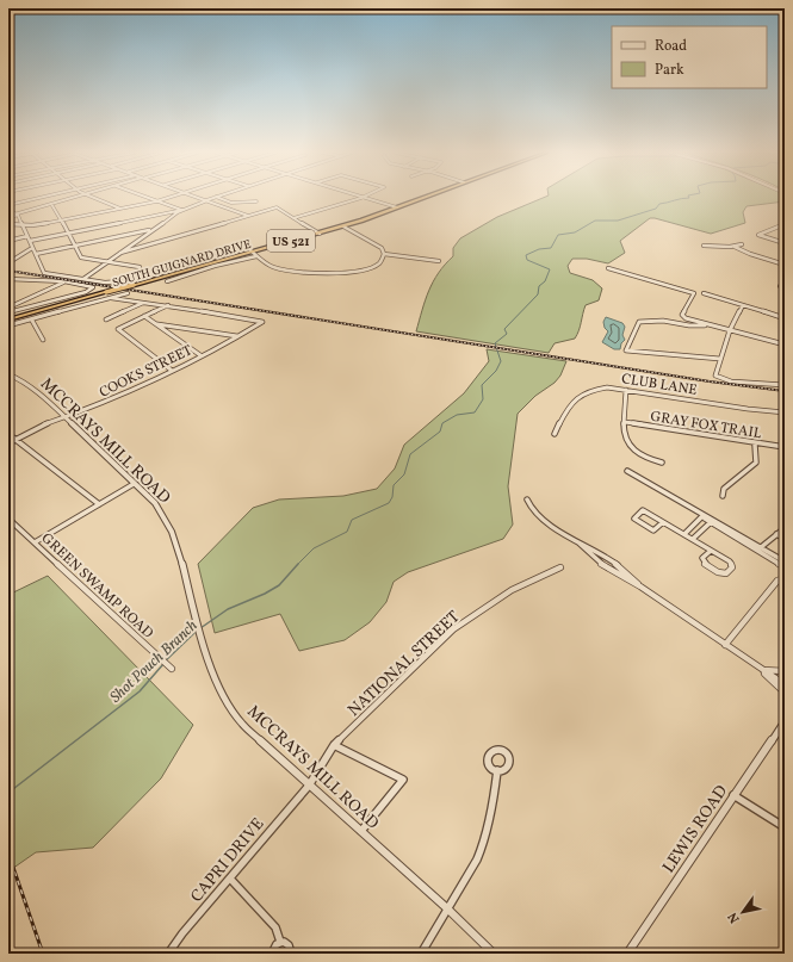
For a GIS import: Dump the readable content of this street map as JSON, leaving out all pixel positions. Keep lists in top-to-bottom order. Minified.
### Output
{"streets":{"highway":["US 521","SOUTH GUIGNARD DRIVE"],"street":["COOKS STREET","CLUB LANE","GRAY FOX TRAIL","MCCRAYS MILL ROAD","GREEN SWAMP ROAD","NATIONAL STREET","LEWIS ROAD","CAPRI DRIVE"]},"crossings":[["COOKS STREET","MCCRAYS MILL ROAD"],["MCCRAYS MILL ROAD","NATIONAL STREET"],["MCCRAYS MILL ROAD","CAPRI DRIVE"],["NATIONAL STREET","CAPRI DRIVE"]],"water":["Shot Pouch Branch"],"legend":["Road","Park"],"north":"bottom left"}
